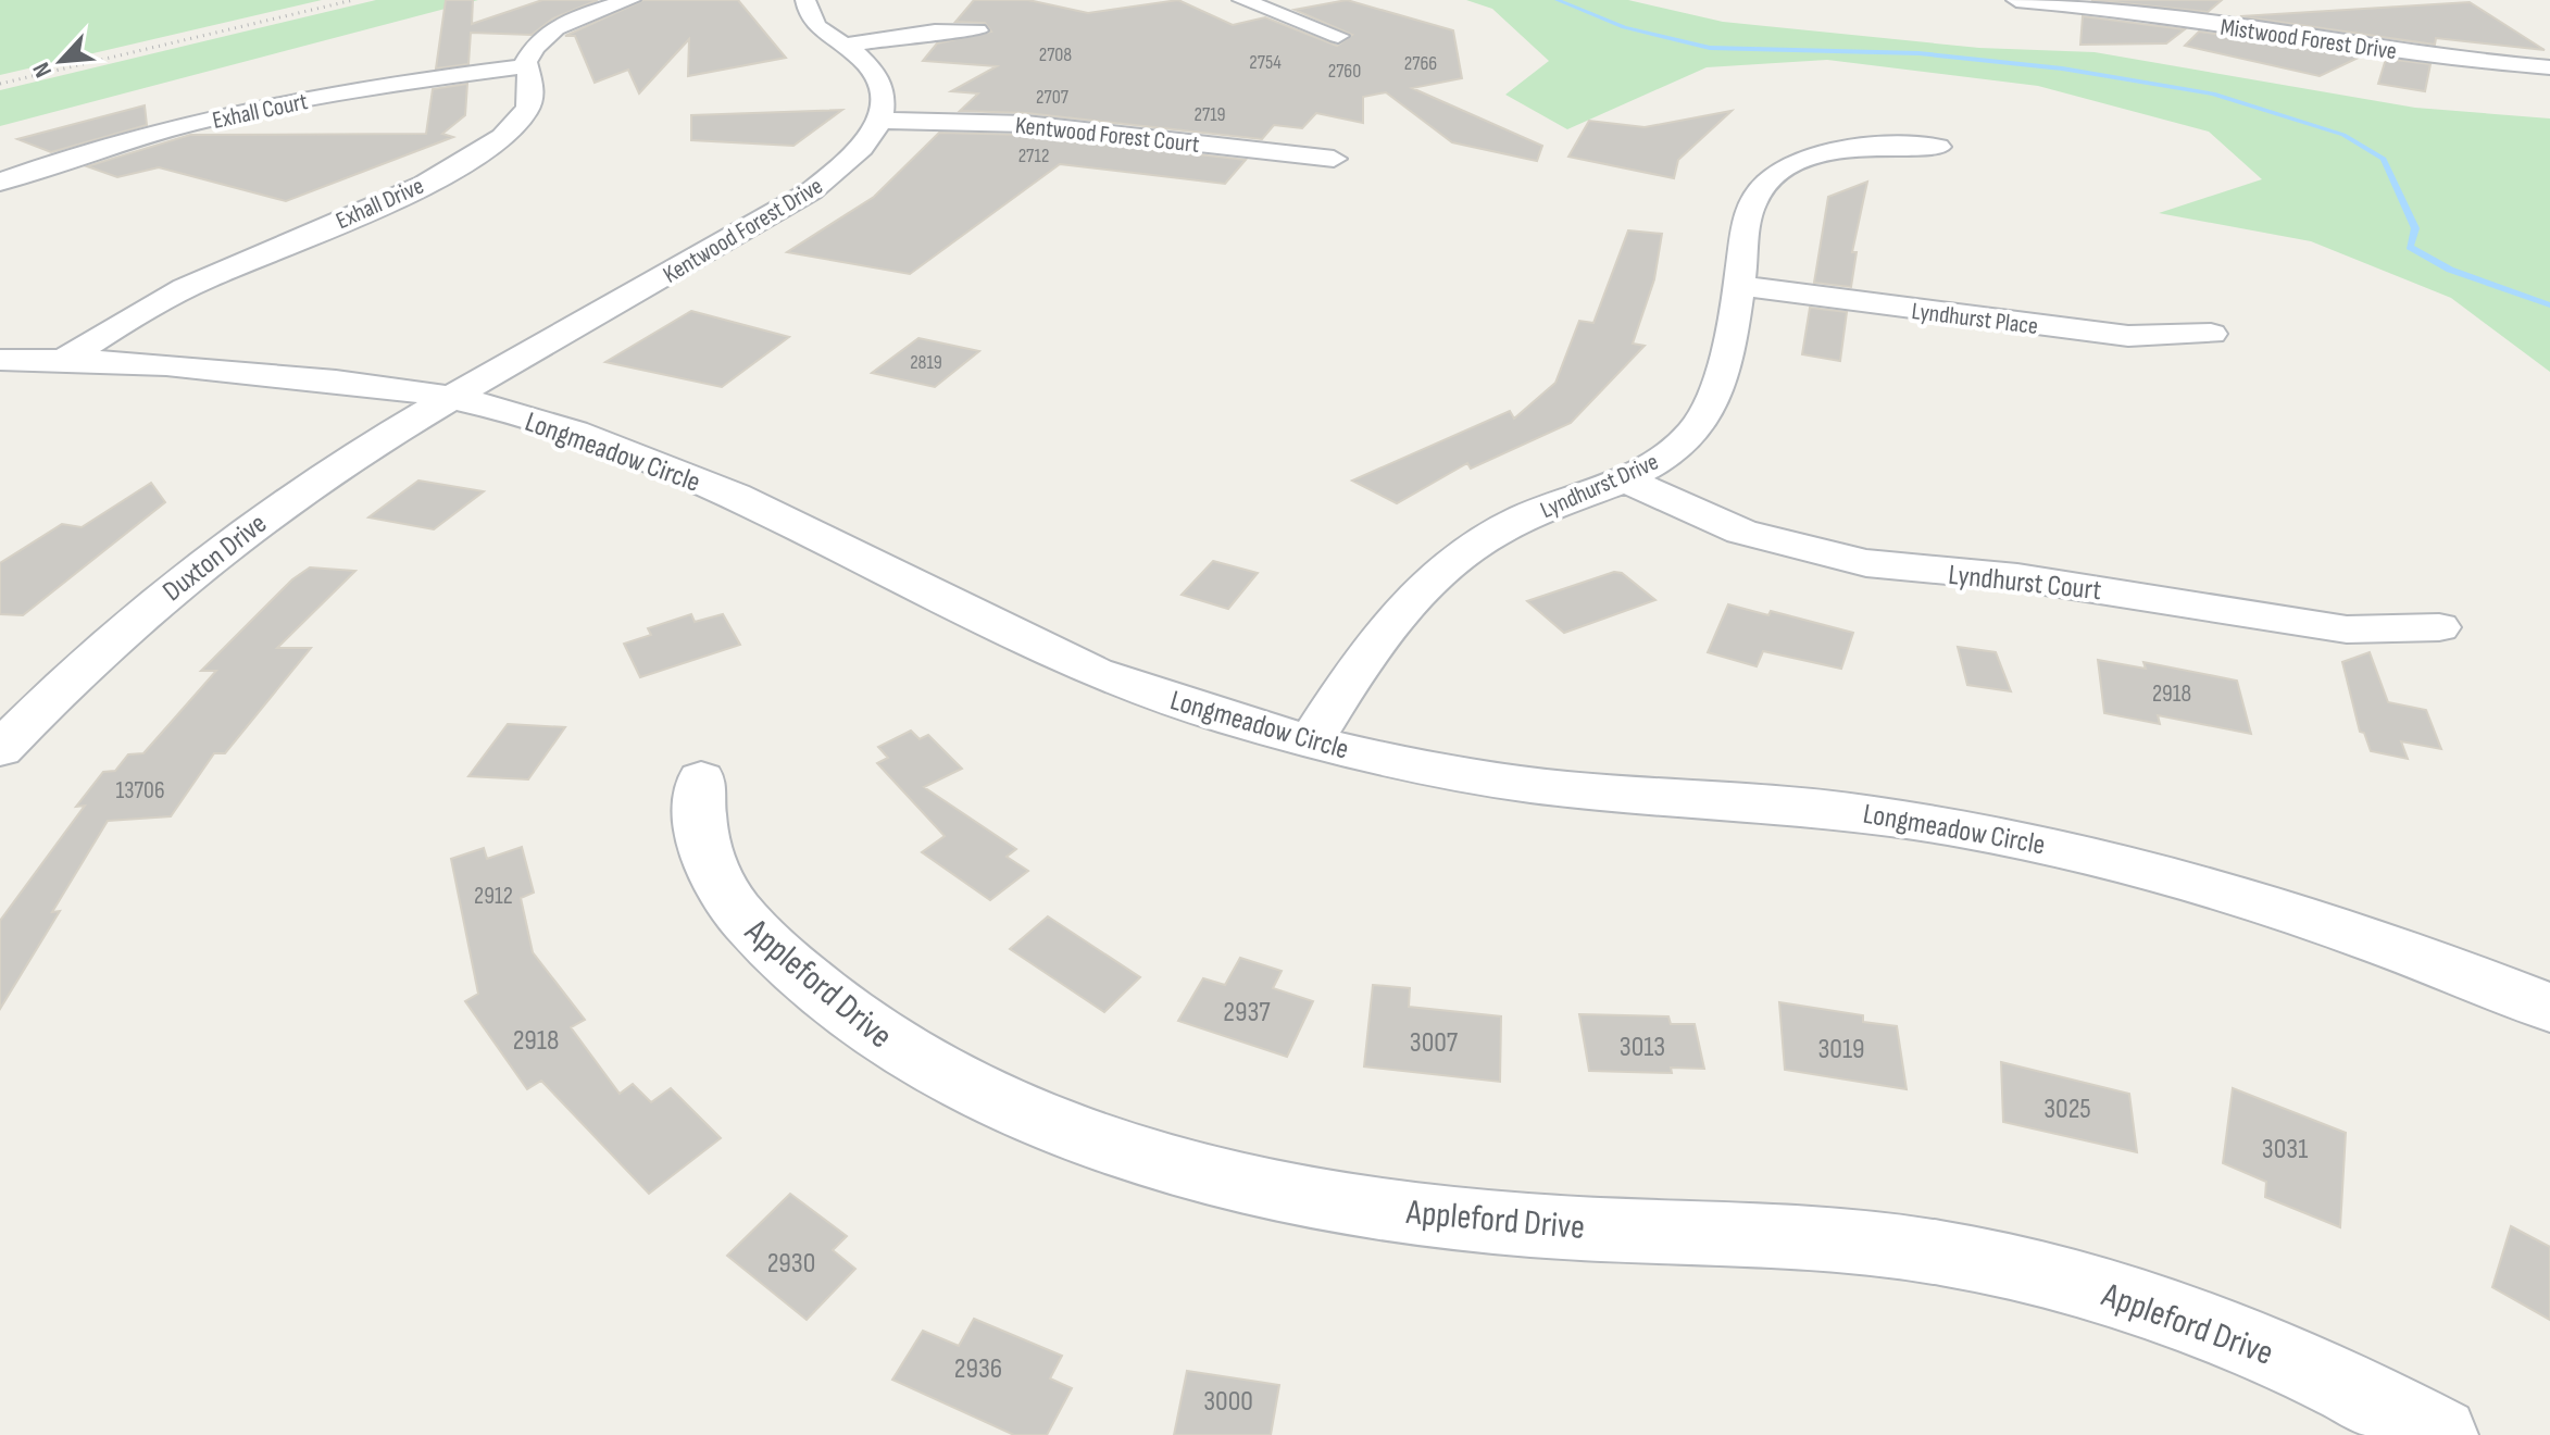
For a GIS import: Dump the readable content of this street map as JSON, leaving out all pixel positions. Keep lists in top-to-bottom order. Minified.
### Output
{"streets":{"street":["Mistwood Forest Drive","Exhall Court","Kentwood Forest Court","Exhall Drive","Kentwood Forest Drive","Lyndhurst Place","Longmeadow Circle","Lyndhurst Drive","Duxton Drive","Lyndhurst Court","Appleford Drive"]},"crossings":[["Exhall Court","Exhall Drive"],["Kentwood Forest Court","Kentwood Forest Drive"],["Exhall Drive","Longmeadow Circle"],["Kentwood Forest Drive","Longmeadow Circle"],["Kentwood Forest Drive","Duxton Drive"],["Lyndhurst Place","Lyndhurst Drive"],["Longmeadow Circle","Lyndhurst Drive"],["Longmeadow Circle","Duxton Drive"],["Lyndhurst Drive","Lyndhurst Court"]],"house_numbers":["2708","2754","2766","2760","2707","2719","2712","2819","2918","13706","2912","2937","2918","3007","3013","3019","3025","3031","2930","2936","3000"],"north":"bottom left"}
